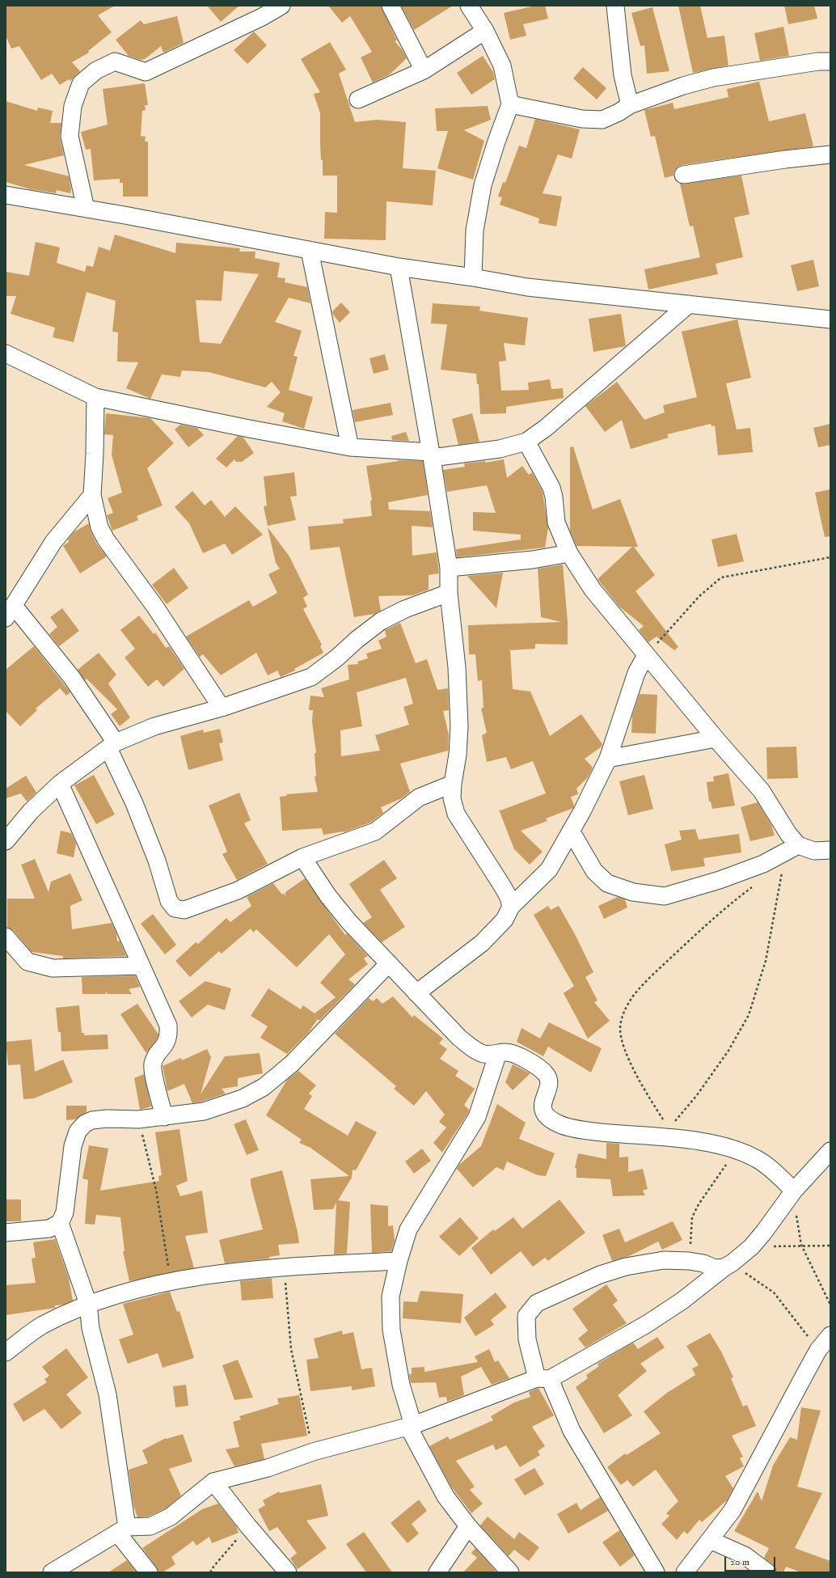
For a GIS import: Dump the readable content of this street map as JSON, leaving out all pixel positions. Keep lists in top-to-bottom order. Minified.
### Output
{"scale_bar":"20 m"}
